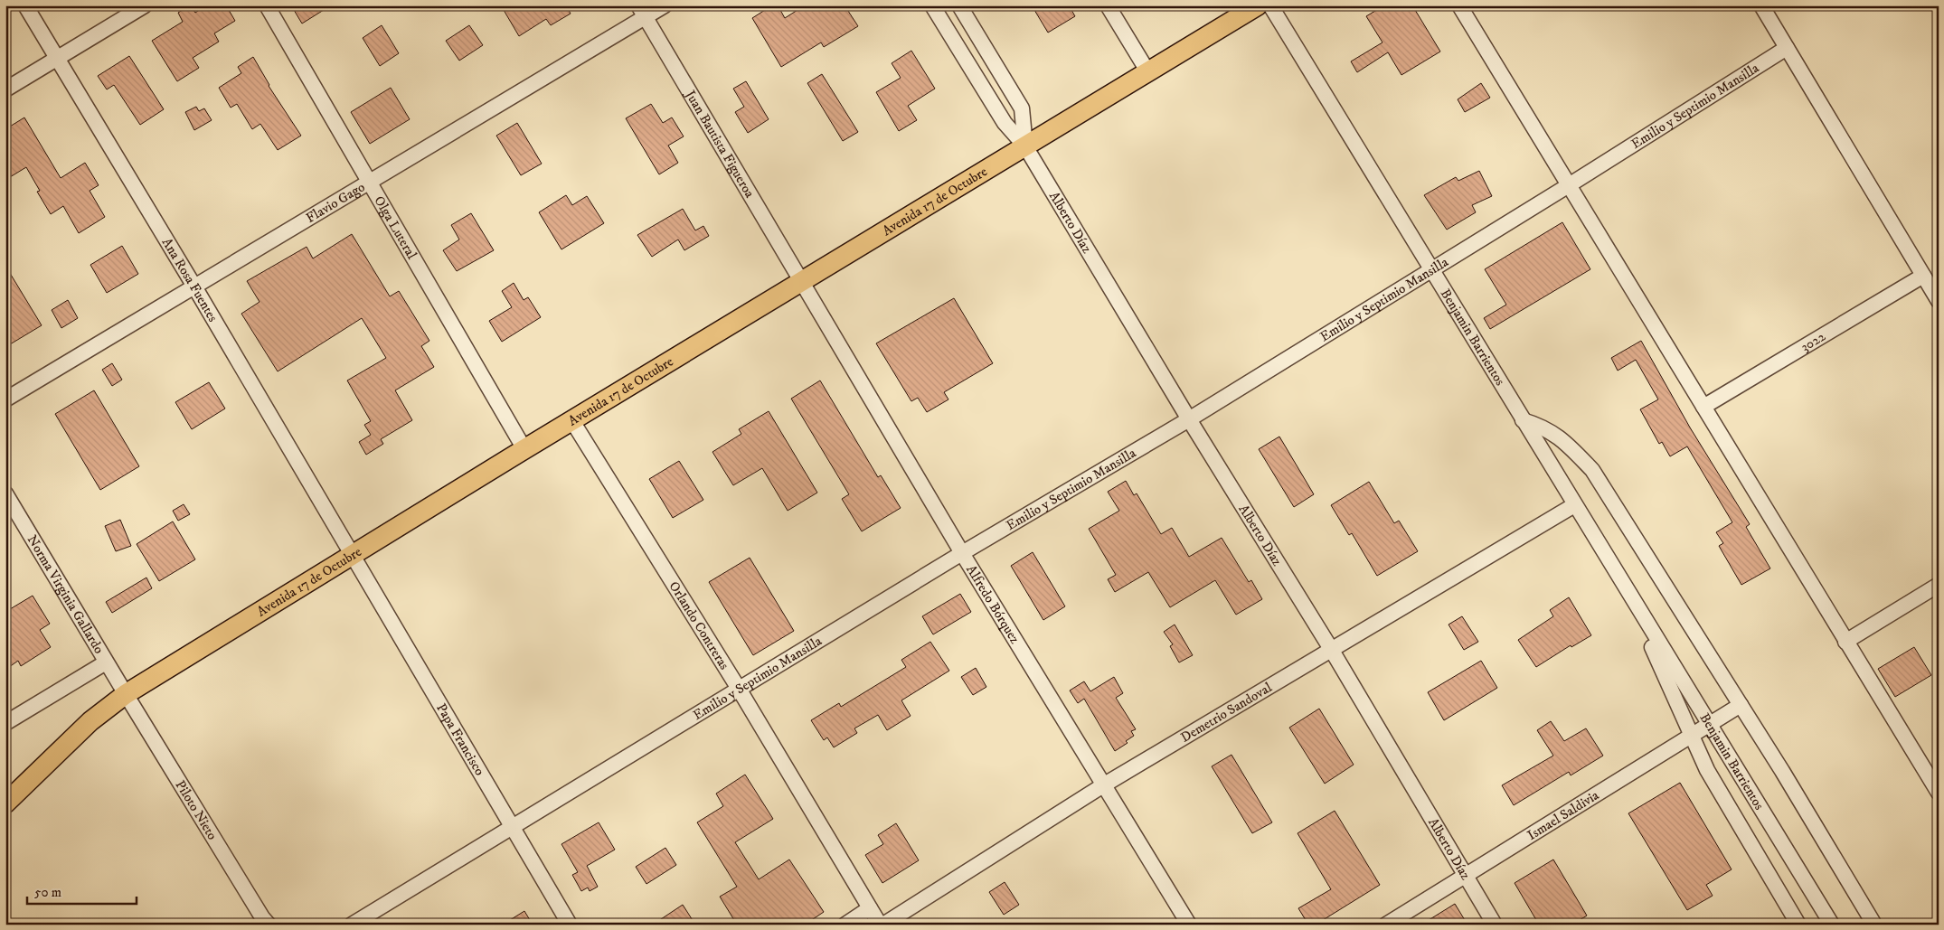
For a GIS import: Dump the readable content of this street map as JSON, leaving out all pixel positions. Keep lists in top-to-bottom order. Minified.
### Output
{"streets":{"main road":["Avenida 17 de Octubre"],"street":["Emilio y Septimio Mansilla","Juan Bautista Figueroa","Flavio Gago","Alberto Díaz","Olga Luteral","Ana Rosa Fuentes","Benjamin Barrientos","3022","Norma Virginia Gallardo","Alfredo Bórquez","Orlando Contreras","Demetrio Sandoval","Papa Francisco","Piloto Nieto","Ismael Saldivia"]},"crossings":[["Emilio y Septimio Mansilla","Alberto Díaz"],["Emilio y Septimio Mansilla","Benjamin Barrientos"],["Emilio y Septimio Mansilla","Alfredo Bórquez"],["Emilio y Septimio Mansilla","Orlando Contreras"],["Emilio y Septimio Mansilla","Papa Francisco"],["Juan Bautista Figueroa","Avenida 17 de Octubre"],["Juan Bautista Figueroa","Flavio Gago"],["Juan Bautista Figueroa","Alfredo Bórquez"],["Avenida 17 de Octubre","Alberto Díaz"],["Avenida 17 de Octubre","Olga Luteral"],["Avenida 17 de Octubre","Ana Rosa Fuentes"],["Avenida 17 de Octubre","Norma Virginia Gallardo"],["Avenida 17 de Octubre","Alfredo Bórquez"],["Avenida 17 de Octubre","Orlando Contreras"],["Avenida 17 de Octubre","Papa Francisco"],["Avenida 17 de Octubre","Piloto Nieto"],["Flavio Gago","Olga Luteral"],["Flavio Gago","Ana Rosa Fuentes"],["Alberto Díaz","Demetrio Sandoval"],["Alberto Díaz","Ismael Saldivia"],["Ana Rosa Fuentes","Papa Francisco"],["Benjamin Barrientos","Demetrio Sandoval"],["Benjamin Barrientos","Ismael Saldivia"],["Norma Virginia Gallardo","Piloto Nieto"],["Alfredo Bórquez","Demetrio Sandoval"],["Orlando Contreras","Demetrio Sandoval"]],"scale_bar":"50 m"}
